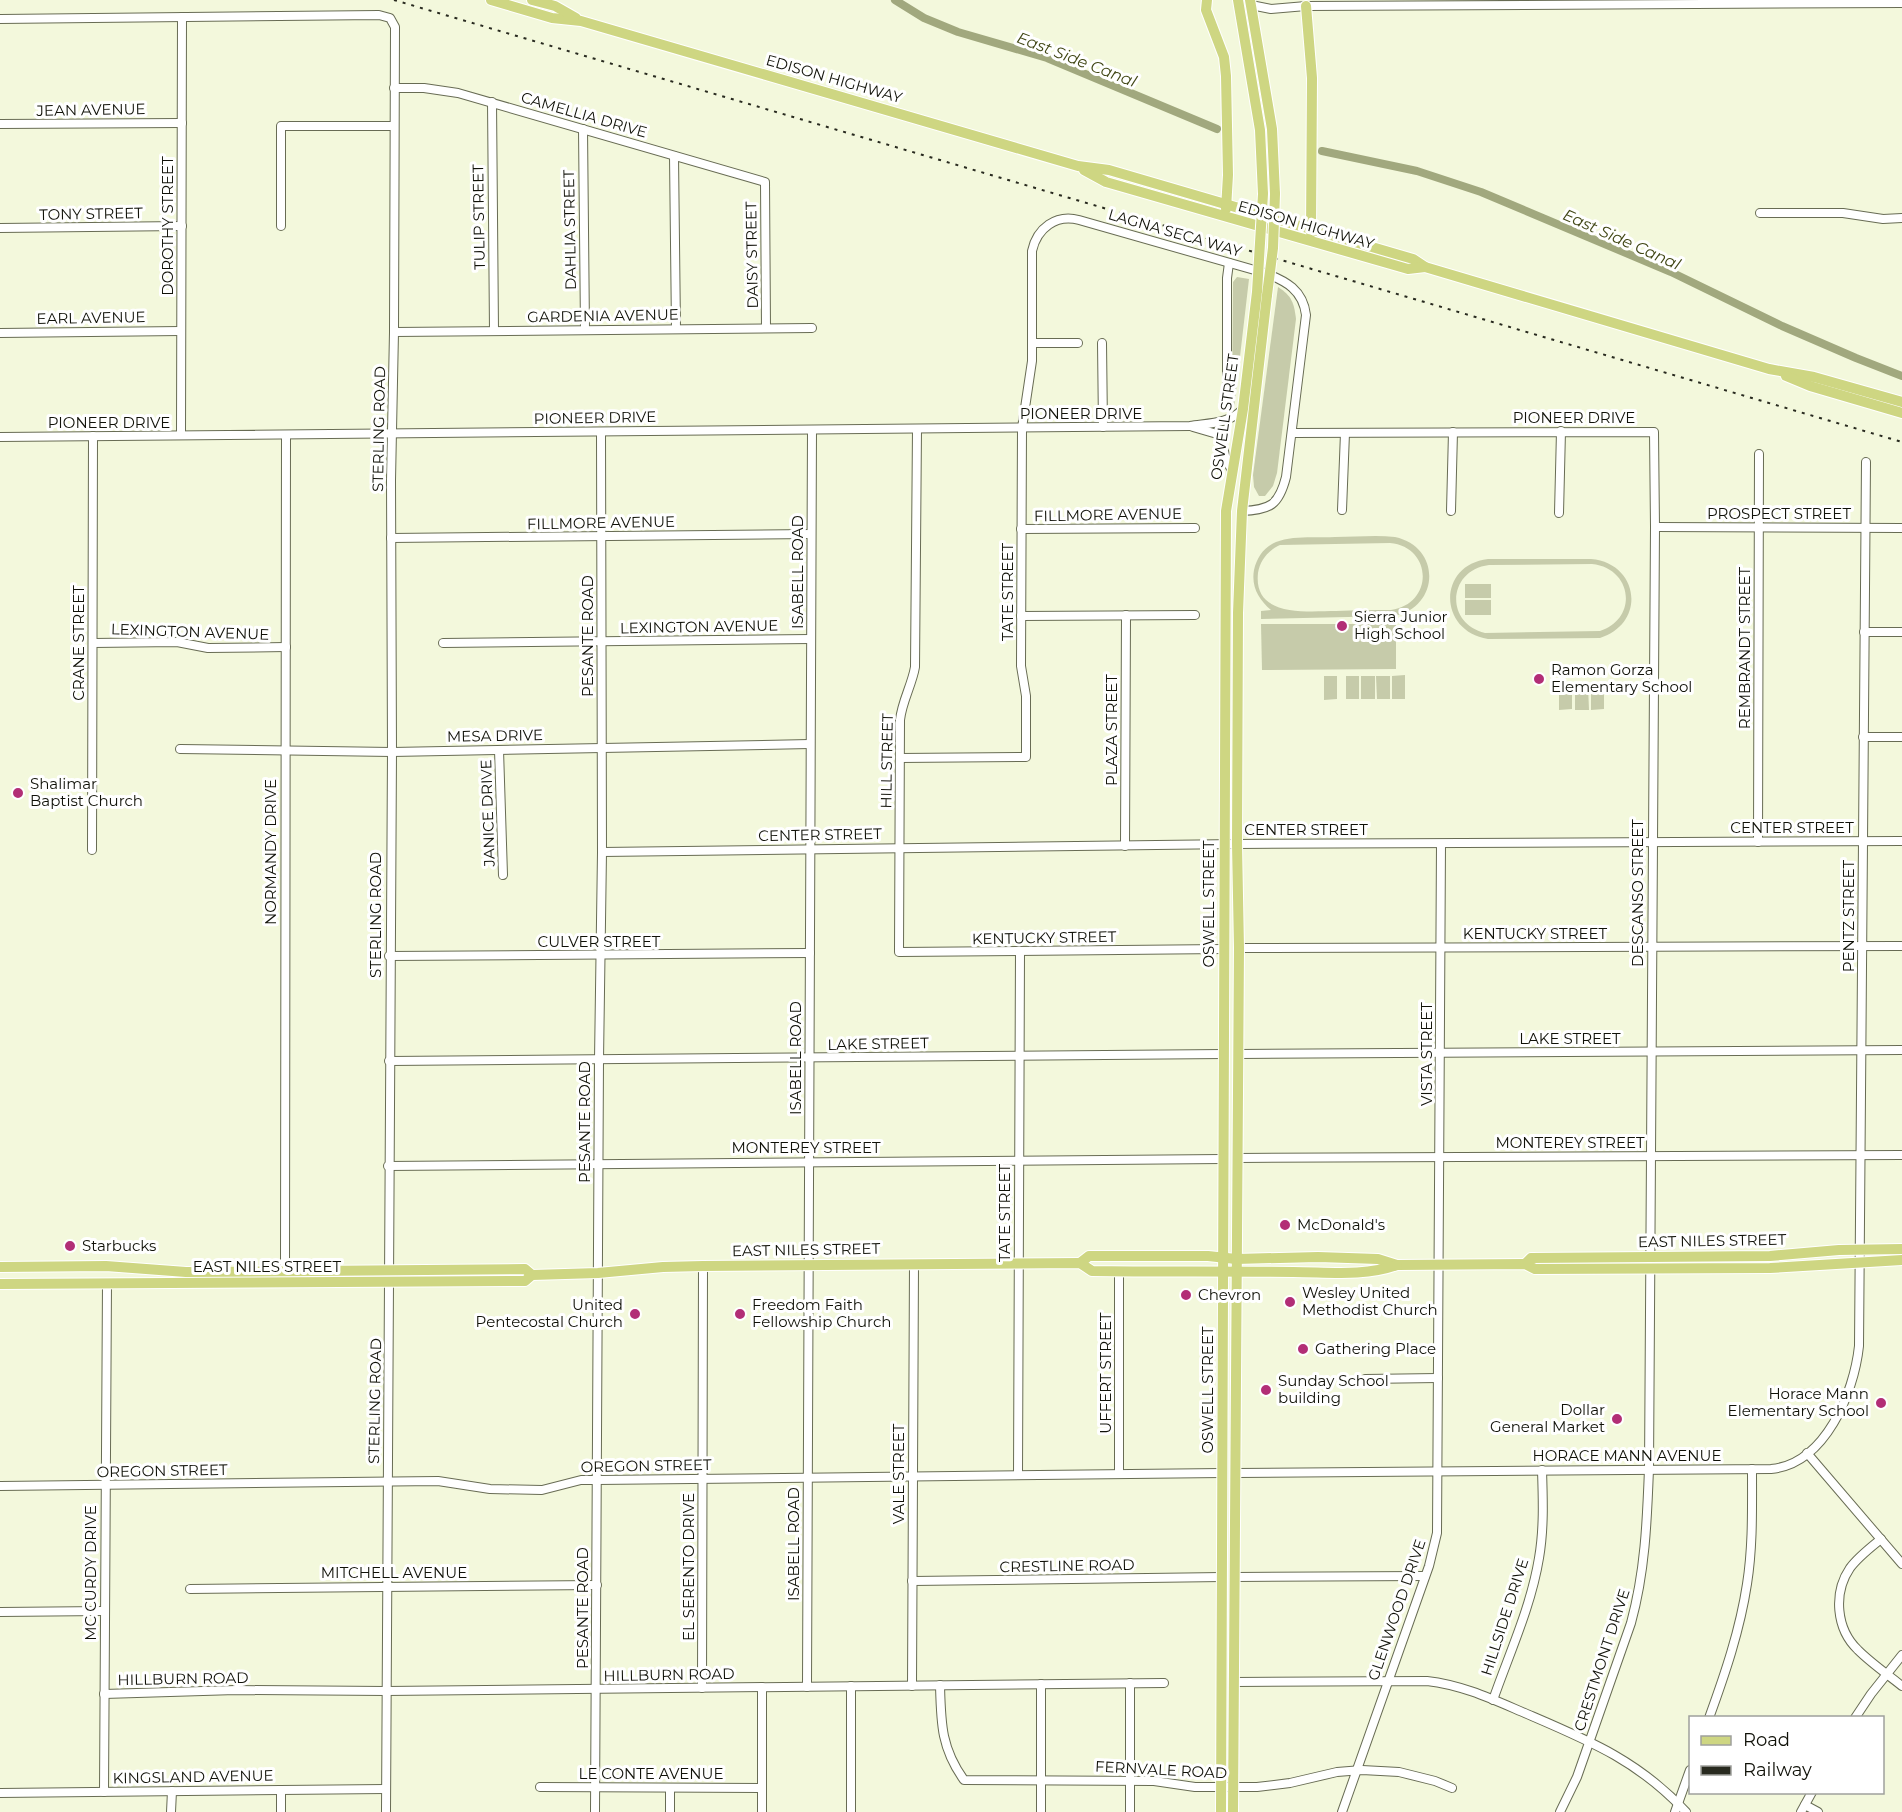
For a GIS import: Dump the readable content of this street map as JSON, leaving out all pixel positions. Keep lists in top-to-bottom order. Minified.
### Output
{"streets":{"main road":["EDISON HIGHWAY","OSWELL STREET","EAST NILES STREET"],"street":["JEAN AVENUE","CAMELLIA DRIVE","TONY STREET","TULIP STREET","DOROTHY STREET","DAHLIA STREET","LAGNA SECA WAY","DAISY STREET","GARDENIA AVENUE","EARL AVENUE","PIONEER DRIVE","STERLING ROAD","PROSPECT STREET","FILLMORE AVENUE","ISABELL ROAD","TATE STREET","LEXINGTON AVENUE","PESANTE ROAD","CRANE STREET","REMBRANDT STREET","PLAZA STREET","MESA DRIVE","HILL STREET","JANICE DRIVE","CENTER STREET","NORMANDY DRIVE","DESCANSO STREET","PENTZ STREET","KENTUCKY STREET","CULVER STREET","LAKE STREET","VISTA STREET","MONTEREY STREET","UFFERT STREET","HORACE MANN AVENUE","OREGON STREET","VALE STREET","CRESTLINE ROAD","EL SERENTO DRIVE","MC CURDY DRIVE","MITCHELL AVENUE","GLENWOOD DRIVE","HILLSIDE DRIVE","CRESTMONT DRIVE","HILLBURN ROAD","FERNVALE ROAD","LE CONTE AVENUE","KINGSLAND AVENUE"]},"crossings":[["JEAN AVENUE","DOROTHY STREET"],["CAMELLIA DRIVE","TULIP STREET"],["CAMELLIA DRIVE","DAHLIA STREET"],["CAMELLIA DRIVE","DAISY STREET"],["CAMELLIA DRIVE","STERLING ROAD"],["TONY STREET","DOROTHY STREET"],["TULIP STREET","GARDENIA AVENUE"],["DOROTHY STREET","EARL AVENUE"],["DOROTHY STREET","PIONEER DRIVE"],["DOROTHY STREET","STERLING ROAD"],["DAHLIA STREET","GARDENIA AVENUE"],["LAGNA SECA WAY","PIONEER DRIVE"],["LAGNA SECA WAY","OSWELL STREET"],["LAGNA SECA WAY","TATE STREET"],["DAISY STREET","GARDENIA AVENUE"],["GARDENIA AVENUE","STERLING ROAD"],["PIONEER DRIVE","OSWELL STREET"],["PIONEER DRIVE","STERLING ROAD"],["PIONEER DRIVE","PROSPECT STREET"],["PIONEER DRIVE","ISABELL ROAD"],["PIONEER DRIVE","TATE STREET"],["PIONEER DRIVE","PESANTE ROAD"],["PIONEER DRIVE","CRANE STREET"],["PIONEER DRIVE","HILL STREET"],["PIONEER DRIVE","NORMANDY DRIVE"],["PIONEER DRIVE","DESCANSO STREET"],["OSWELL STREET","CENTER STREET"],["OSWELL STREET","KENTUCKY STREET"],["OSWELL STREET","LAKE STREET"],["OSWELL STREET","MONTEREY STREET"],["OSWELL STREET","EAST NILES STREET"],["OSWELL STREET","HORACE MANN AVENUE"],["OSWELL STREET","OREGON STREET"],["OSWELL STREET","CRESTLINE ROAD"],["OSWELL STREET","FERNVALE ROAD"],["STERLING ROAD","FILLMORE AVENUE"],["STERLING ROAD","MESA DRIVE"],["STERLING ROAD","CULVER STREET"],["STERLING ROAD","LAKE STREET"],["STERLING ROAD","MONTEREY STREET"],["STERLING ROAD","EAST NILES STREET"],["STERLING ROAD","OREGON STREET"],["STERLING ROAD","MITCHELL AVENUE"],["STERLING ROAD","HILLBURN ROAD"],["STERLING ROAD","KINGSLAND AVENUE"],["PROSPECT STREET","REMBRANDT STREET"],["PROSPECT STREET","DESCANSO STREET"],["PROSPECT STREET","PENTZ STREET"],["FILLMORE AVENUE","ISABELL ROAD"],["FILLMORE AVENUE","TATE STREET"],["FILLMORE AVENUE","PESANTE ROAD"],["ISABELL ROAD","LEXINGTON AVENUE"],["ISABELL ROAD","MESA DRIVE"],["ISABELL ROAD","CENTER STREET"],["ISABELL ROAD","CULVER STREET"],["ISABELL ROAD","LAKE STREET"],["ISABELL ROAD","MONTEREY STREET"],["ISABELL ROAD","EAST NILES STREET"],["ISABELL ROAD","OREGON STREET"],["ISABELL ROAD","HILLBURN ROAD"],["TATE STREET","HILL STREET"],["TATE STREET","KENTUCKY STREET"],["TATE STREET","LAKE STREET"],["TATE STREET","MONTEREY STREET"],["TATE STREET","EAST NILES STREET"],["TATE STREET","OREGON STREET"],["LEXINGTON AVENUE","PESANTE ROAD"],["LEXINGTON AVENUE","CRANE STREET"],["LEXINGTON AVENUE","NORMANDY DRIVE"],["PESANTE ROAD","MESA DRIVE"],["PESANTE ROAD","CENTER STREET"],["PESANTE ROAD","CULVER STREET"],["PESANTE ROAD","LAKE STREET"],["PESANTE ROAD","MONTEREY STREET"],["PESANTE ROAD","EAST NILES STREET"],["PESANTE ROAD","OREGON STREET"],["PESANTE ROAD","MITCHELL AVENUE"],["PESANTE ROAD","HILLBURN ROAD"],["PESANTE ROAD","LE CONTE AVENUE"],["REMBRANDT STREET","CENTER STREET"],["PLAZA STREET","CENTER STREET"],["MESA DRIVE","JANICE DRIVE"],["MESA DRIVE","NORMANDY DRIVE"],["HILL STREET","CENTER STREET"],["HILL STREET","KENTUCKY STREET"],["CENTER STREET","DESCANSO STREET"],["CENTER STREET","PENTZ STREET"],["CENTER STREET","VISTA STREET"],["NORMANDY DRIVE","EAST NILES STREET"],["DESCANSO STREET","KENTUCKY STREET"],["DESCANSO STREET","LAKE STREET"],["DESCANSO STREET","MONTEREY STREET"],["DESCANSO STREET","EAST NILES STREET"],["DESCANSO STREET","CRESTMONT DRIVE"],["PENTZ STREET","KENTUCKY STREET"],["PENTZ STREET","LAKE STREET"],["PENTZ STREET","MONTEREY STREET"],["PENTZ STREET","EAST NILES STREET"],["PENTZ STREET","HORACE MANN AVENUE"],["KENTUCKY STREET","VISTA STREET"],["LAKE STREET","VISTA STREET"],["VISTA STREET","MONTEREY STREET"],["VISTA STREET","EAST NILES STREET"],["VISTA STREET","GLENWOOD DRIVE"],["EAST NILES STREET","UFFERT STREET"],["EAST NILES STREET","HORACE MANN AVENUE"],["EAST NILES STREET","VALE STREET"],["EAST NILES STREET","EL SERENTO DRIVE"],["EAST NILES STREET","MC CURDY DRIVE"],["EAST NILES STREET","GLENWOOD DRIVE"],["EAST NILES STREET","CRESTMONT DRIVE"],["UFFERT STREET","OREGON STREET"],["HORACE MANN AVENUE","GLENWOOD DRIVE"],["HORACE MANN AVENUE","HILLSIDE DRIVE"],["HORACE MANN AVENUE","CRESTMONT DRIVE"],["OREGON STREET","VALE STREET"],["OREGON STREET","EL SERENTO DRIVE"],["OREGON STREET","MC CURDY DRIVE"],["VALE STREET","CRESTLINE ROAD"],["VALE STREET","HILLBURN ROAD"],["EL SERENTO DRIVE","HILLBURN ROAD"],["MC CURDY DRIVE","HILLBURN ROAD"],["MC CURDY DRIVE","KINGSLAND AVENUE"],["GLENWOOD DRIVE","FERNVALE ROAD"],["HILLBURN ROAD","FERNVALE ROAD"]],"water":["East Side Canal"],"places":["Sierra Junior High School","Ramon Gorza Elementary School","Shalimar Baptist Church","McDonald's","Starbucks","Chevron","Wesley United Methodist Church","United Pentecostal Church","Freedom Faith Fellowship Church","Gathering Place","Sunday School building","Horace Mann Elementary School","Dollar General Market"],"legend":["Road","Railway"]}
